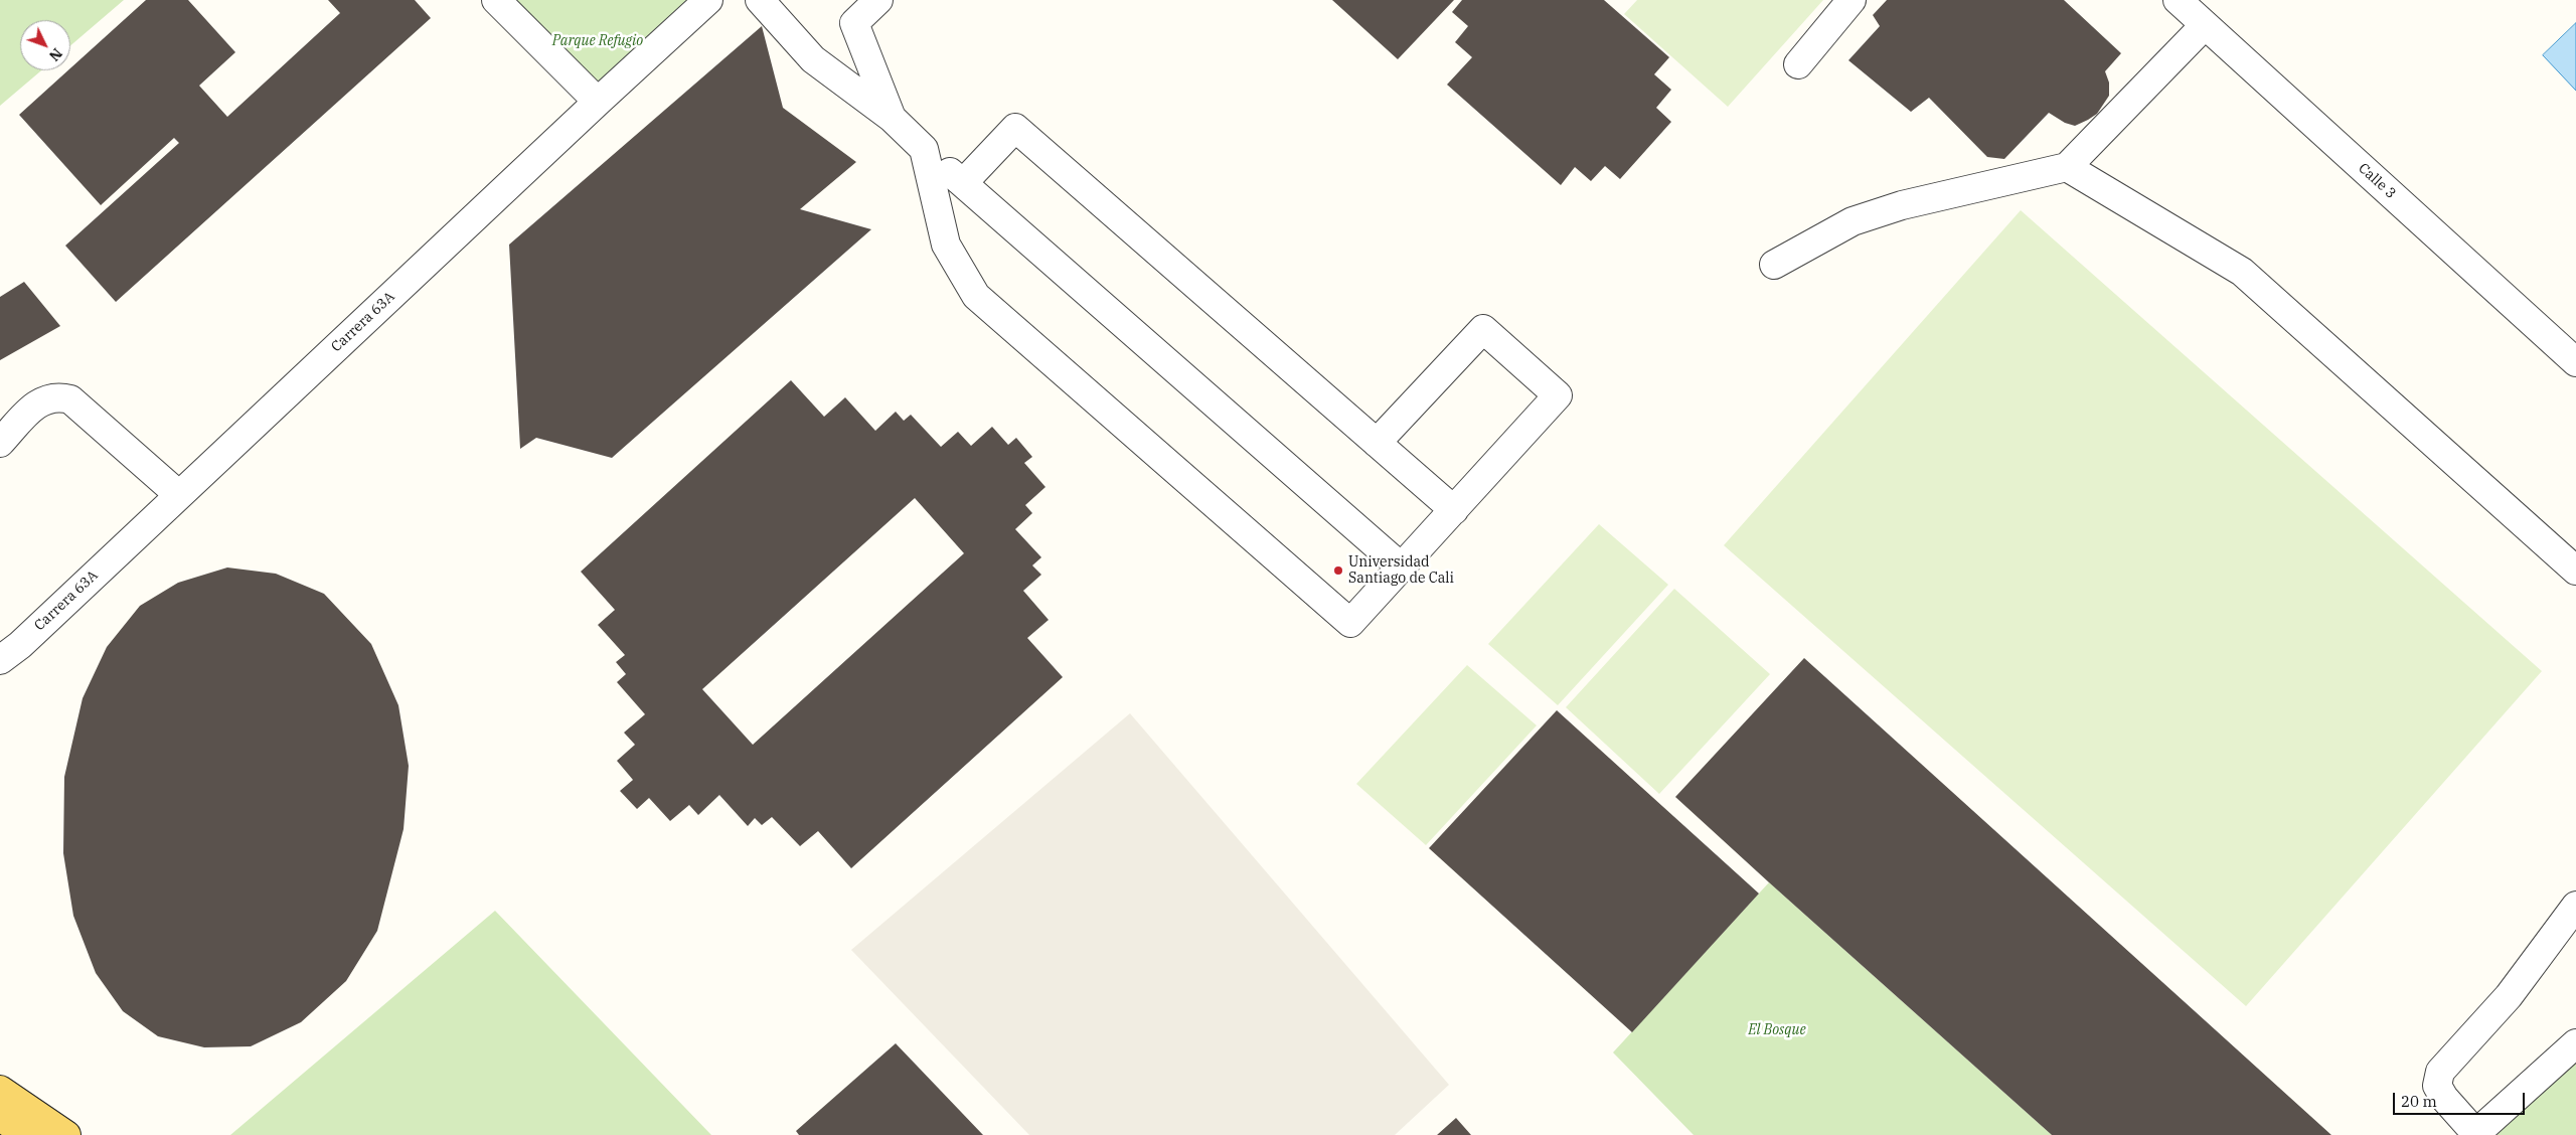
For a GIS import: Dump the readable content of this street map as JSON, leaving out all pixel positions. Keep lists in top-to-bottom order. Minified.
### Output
{"streets":{"street":["Calle 3","Carrera 63A"]},"parks":["Parque Refugio","El Bosque"],"places":["Universidad Santiago de Cali"],"scale_bar":"20 m","north":"bottom right"}
